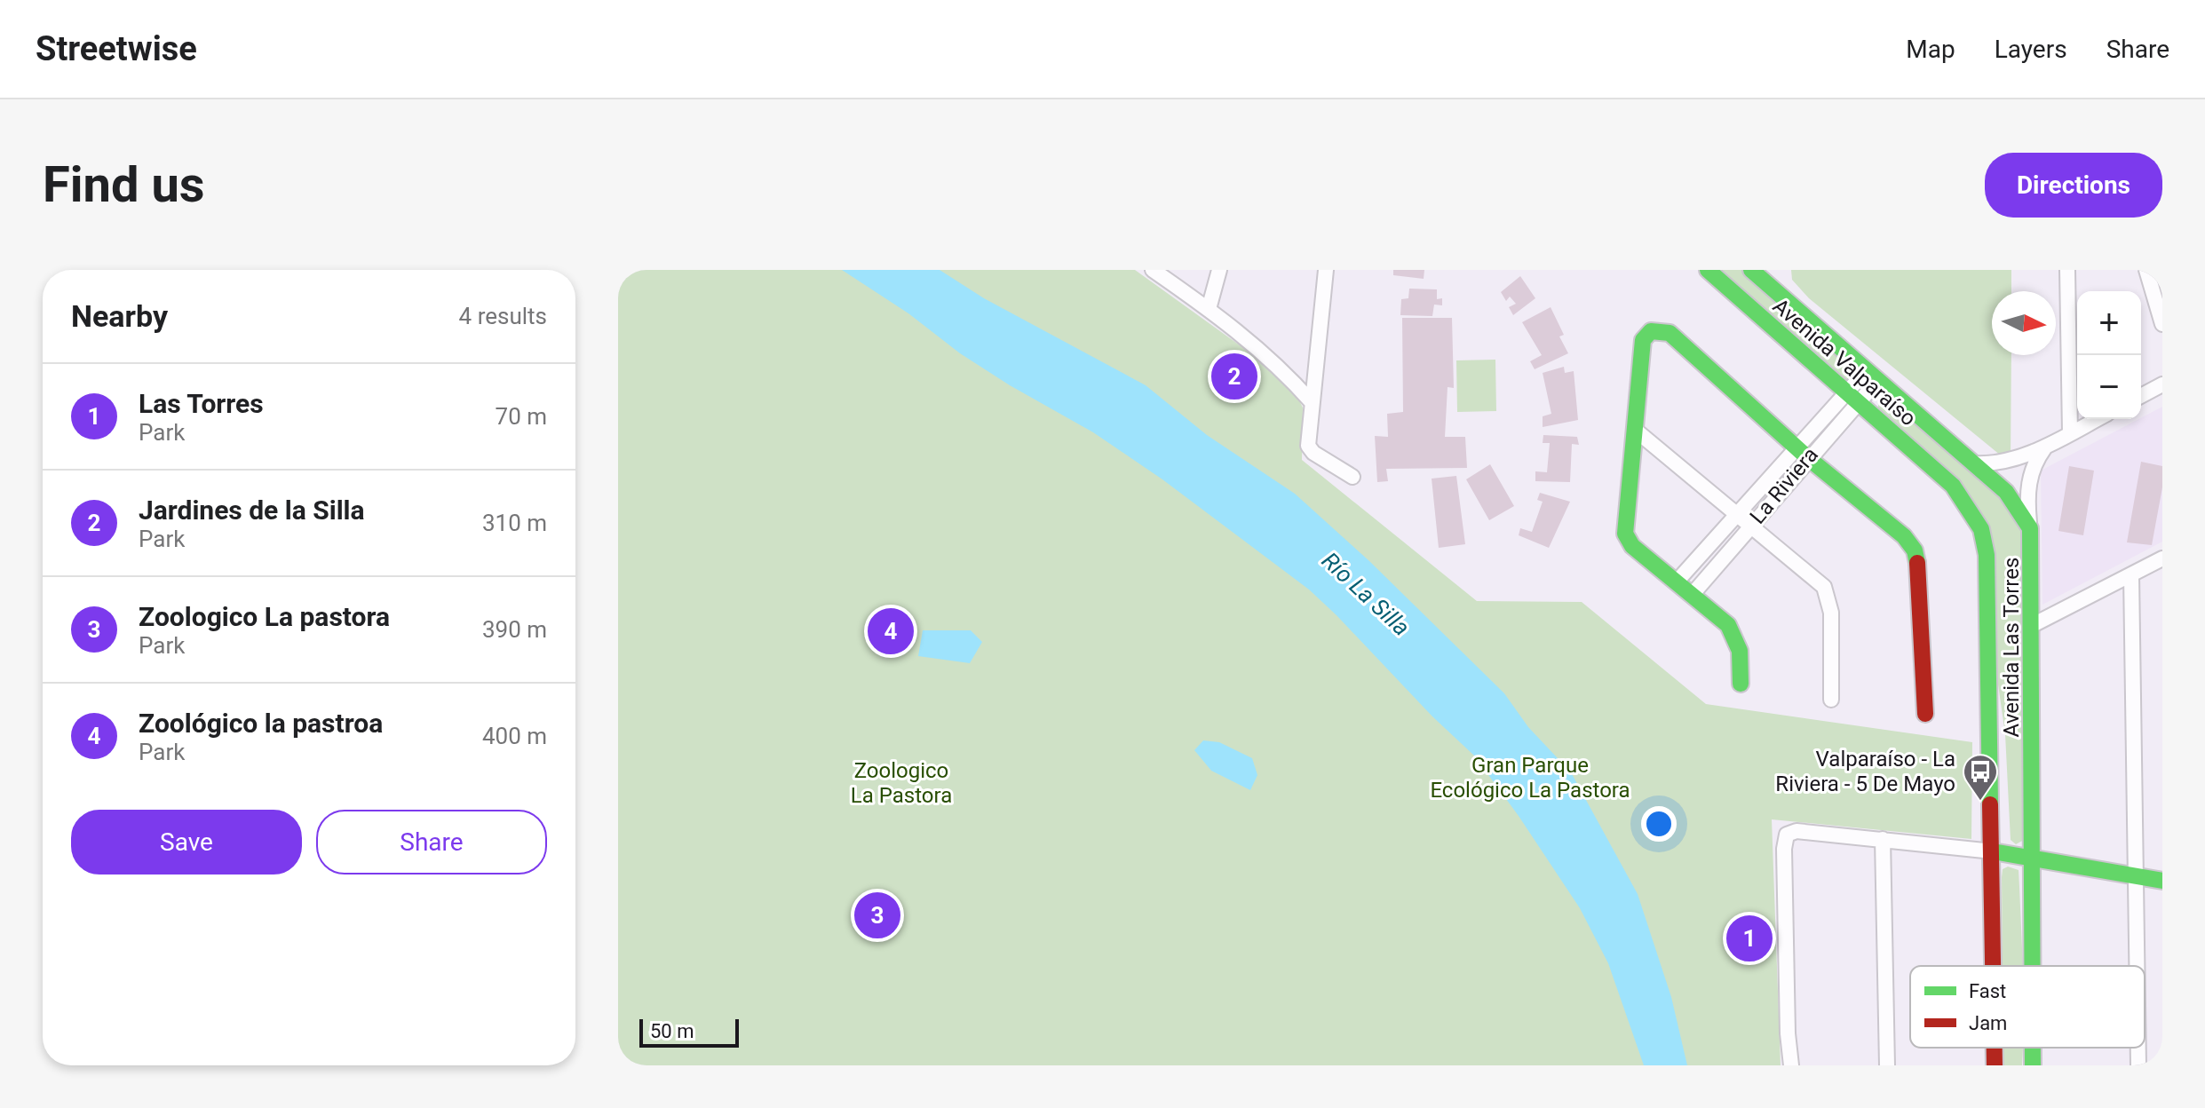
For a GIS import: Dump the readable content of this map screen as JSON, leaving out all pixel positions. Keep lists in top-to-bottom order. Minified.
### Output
{"streets":{"main road":["Avenida Valparaíso","Avenida Las Torres"],"street":["La Riviera"]},"crossings":[["Avenida Valparaíso","La Riviera"],["Avenida Valparaíso","Avenida Las Torres"]],"water":["Río La Silla"],"parks":["Gran Parque Ecológico La Pastora","Zoologico La Pastora"],"places":{"bus stop":["Valparaíso - La Riviera - 5 De Mayo"]},"legend":["Fast","Jam"],"scale_bar":"50 m","north":"right","page":{"header":"Streetwise","nav":["Map","Layers","Share"],"buttons":["Directions",["Save","Share"]],"title":"Find us","heading":["Nearby","4 results"],"map_buttons":["+","−"],"pins":["2","4","3","1"],"list":[{"mark":"1","name":"Las Torres","note":"Park","value":"70 m"},{"mark":"2","name":"Jardines de la Silla","note":"Park","value":"310 m"},{"mark":"3","name":"Zoologico La pastora","note":"Park","value":"390 m"},{"mark":"4","name":"Zoológico la pastroa","note":"Park","value":"400 m"}],"scale":"50 m"}}
